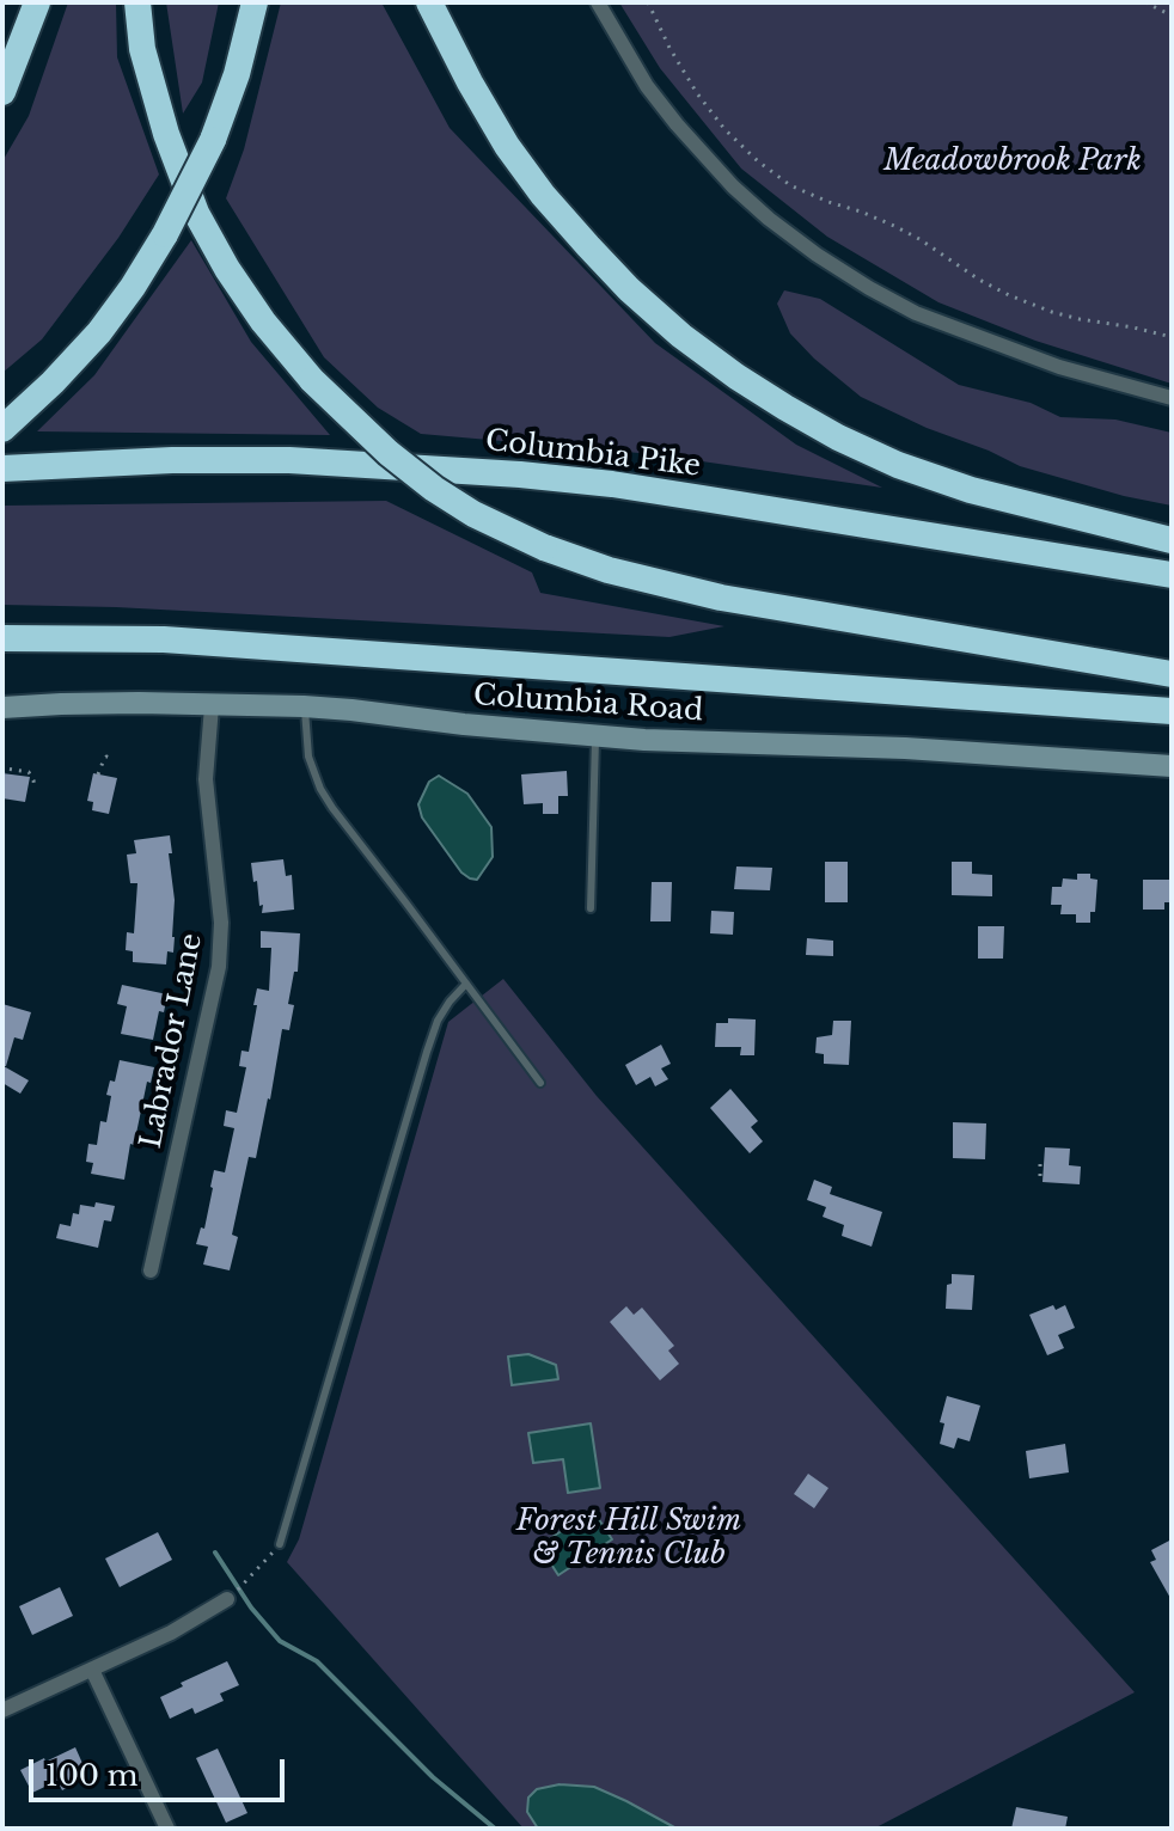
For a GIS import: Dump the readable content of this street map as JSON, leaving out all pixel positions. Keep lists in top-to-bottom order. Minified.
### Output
{"streets":{"highway":["Columbia Pike"],"street":["Columbia Road","Labrador Lane"]},"crossings":[["Columbia Road","Labrador Lane"]],"parks":["Meadowbrook Park","Forest Hill Swim & Tennis Club"],"scale_bar":"100 m"}
